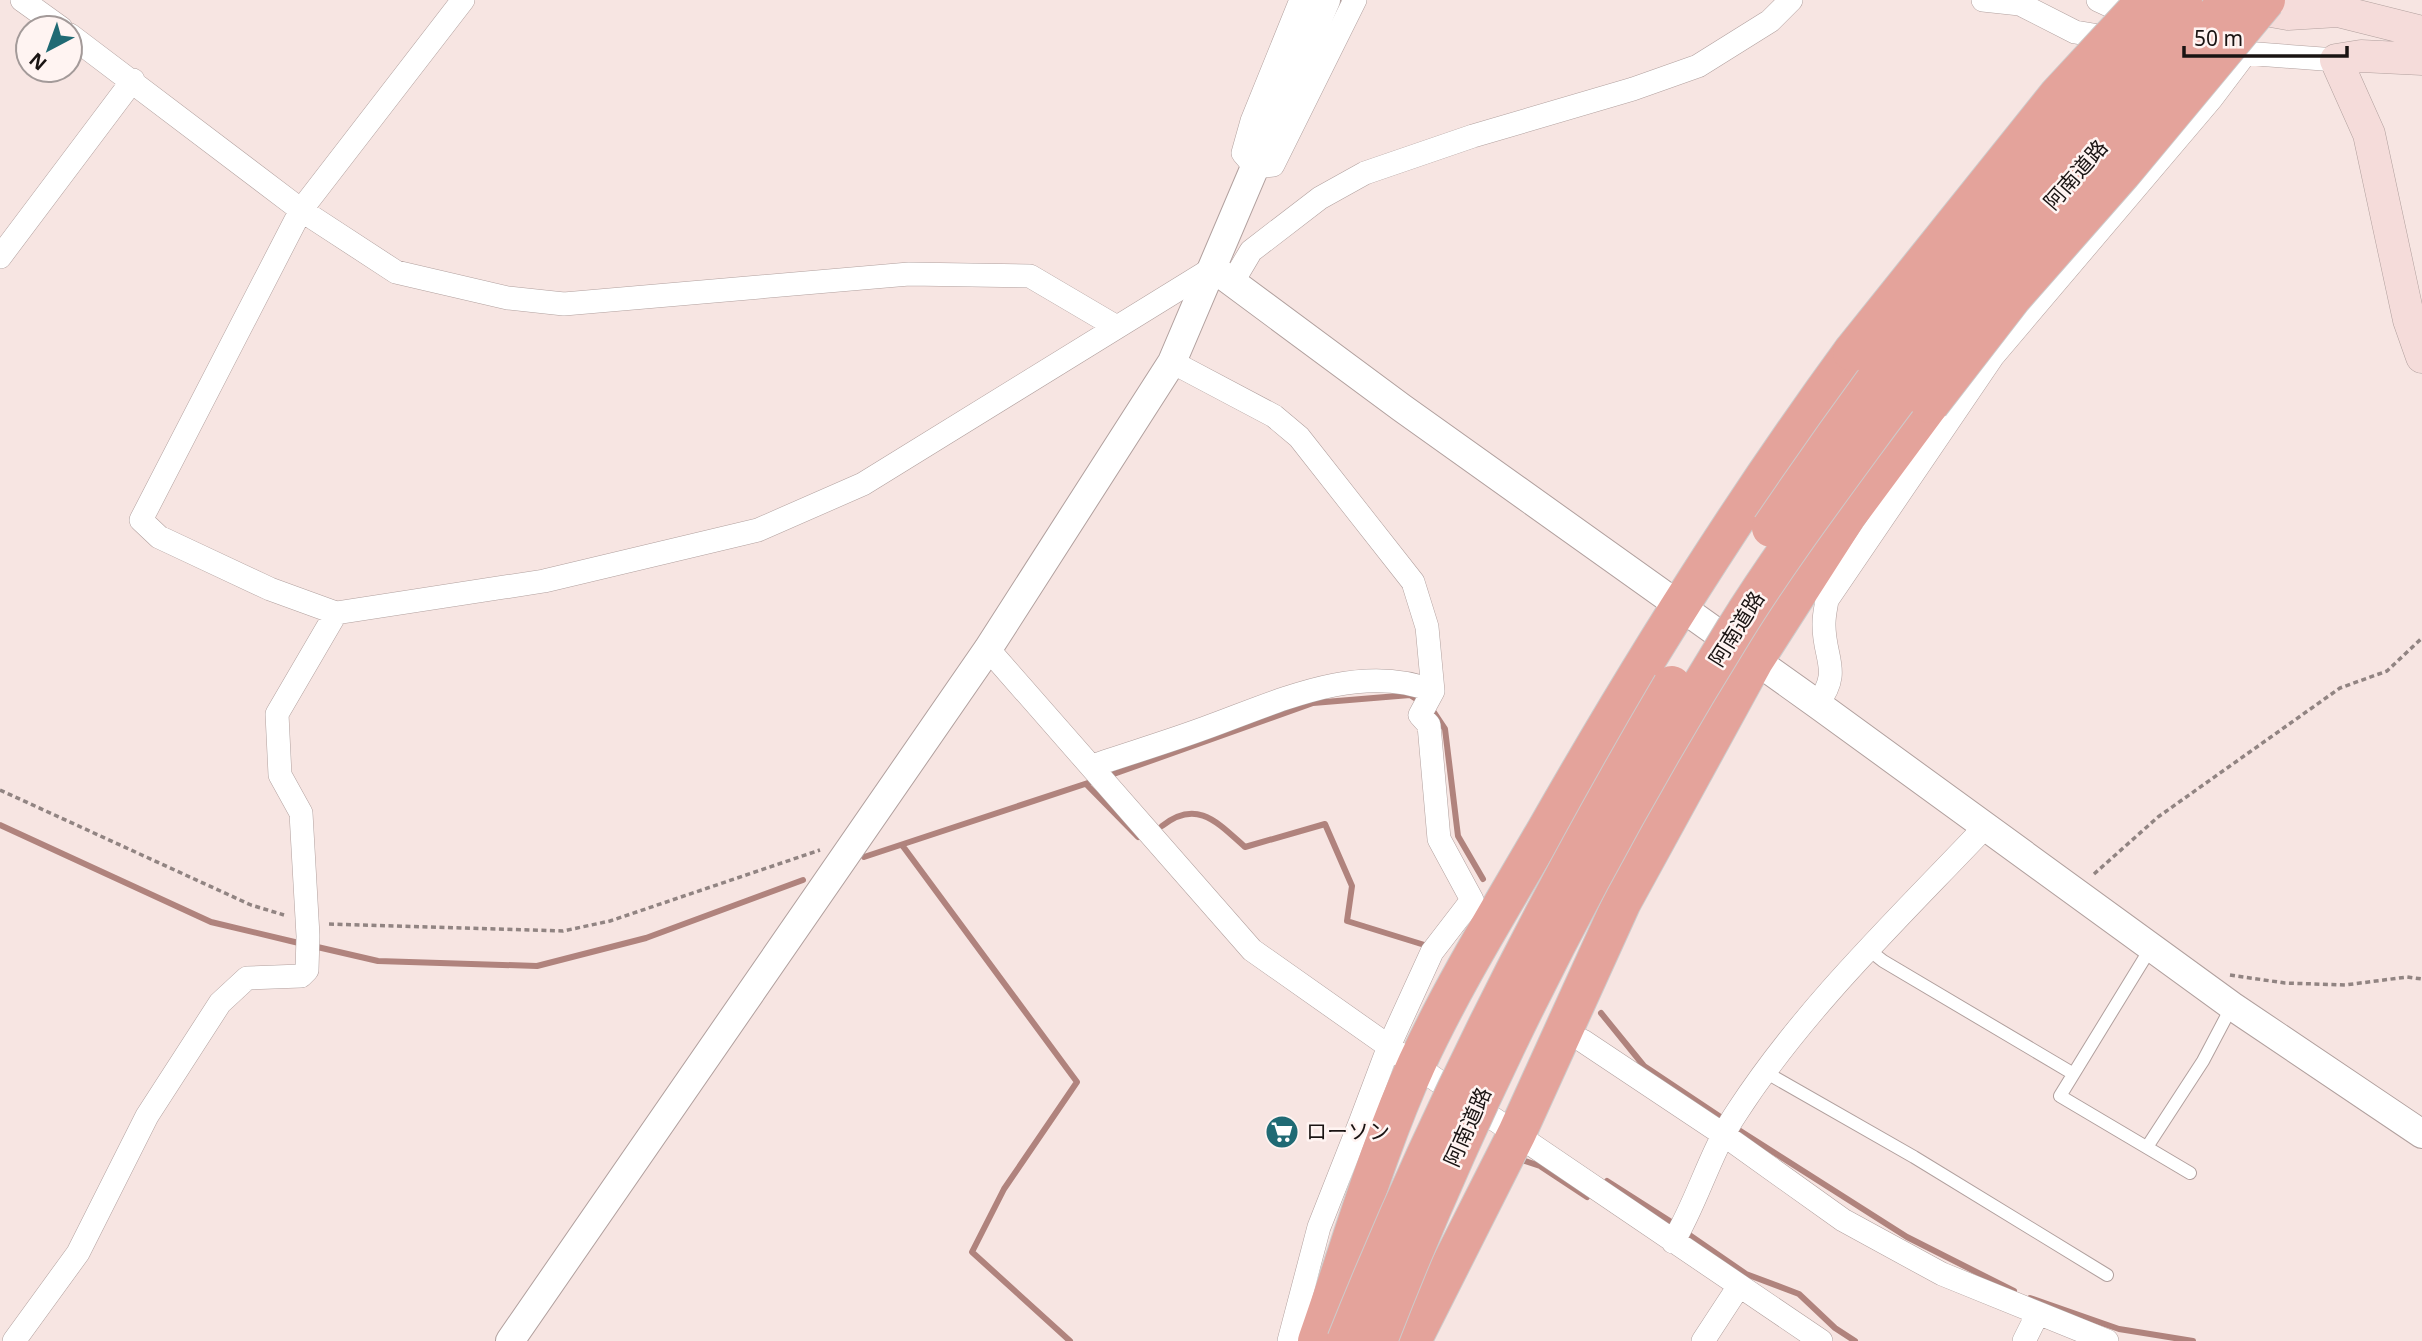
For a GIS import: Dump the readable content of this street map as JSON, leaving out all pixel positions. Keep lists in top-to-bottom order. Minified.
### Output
{"streets":{"highway":["阿南道路"]},"places":{"supermarket":["ローソン"]},"scale_bar":"50 m","north":"bottom left"}
